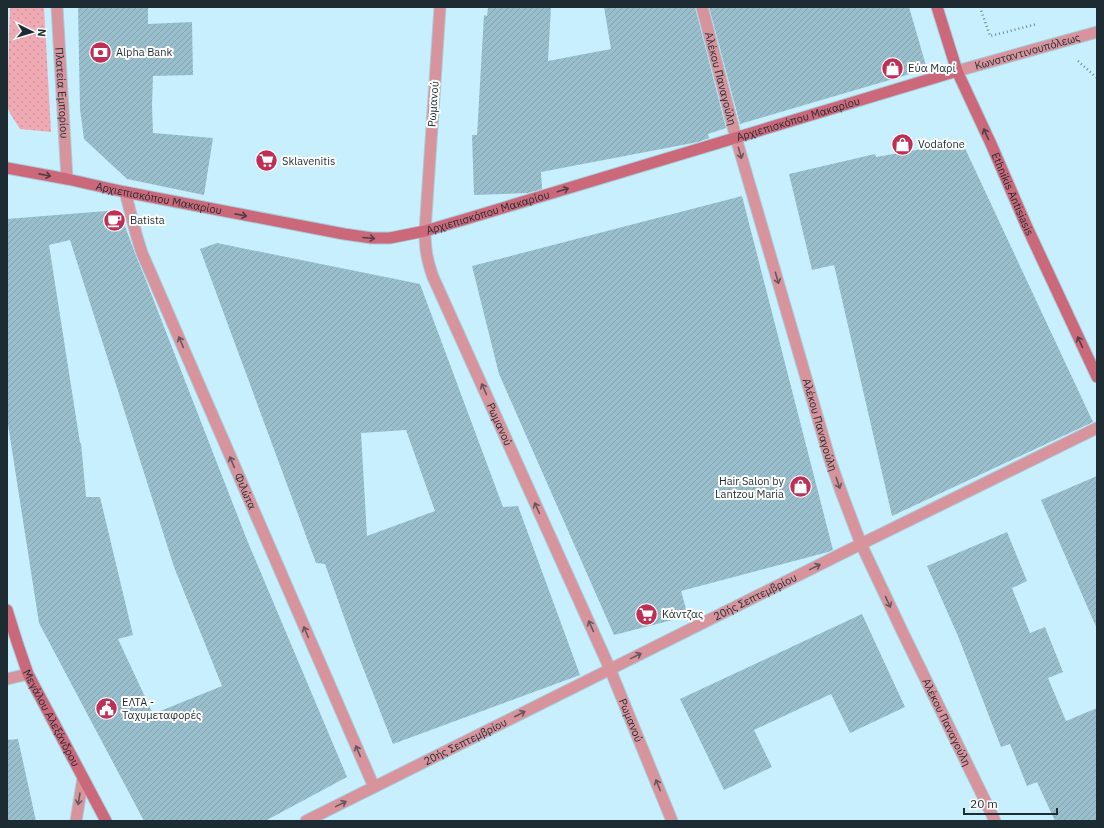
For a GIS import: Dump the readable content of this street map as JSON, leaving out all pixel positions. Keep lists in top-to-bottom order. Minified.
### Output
{"streets":{"main road":["Αρχιεπισκόπου Μακαρίου","Ethnikis Antisiasis","Μεγάλου Αλεξάνδρου"],"street":["Κωνσταντινουπόλεως","Αλέκου Παναγούλη","Πλατεία Εμπορίου","Ρωμανού","Φιλώτα","20ής Σεπτεμβρίου"]},"crossings":[["Κωνσταντινουπόλεως","Αρχιεπισκόπου Μακαρίου"],["Κωνσταντινουπόλεως","Ethnikis Antisiasis"],["Αλέκου Παναγούλη","Αρχιεπισκόπου Μακαρίου"],["Αλέκου Παναγούλη","20ής Σεπτεμβρίου"],["Πλατεία Εμπορίου","Αρχιεπισκόπου Μακαρίου"],["Ρωμανού","Αρχιεπισκόπου Μακαρίου"],["Ρωμανού","20ής Σεπτεμβρίου"],["Αρχιεπισκόπου Μακαρίου","Ethnikis Antisiasis"],["Αρχιεπισκόπου Μακαρίου","Φιλώτα"],["Φιλώτα","20ής Σεπτεμβρίου"]],"one_way":["Αλέκου Παναγούλη","Ρωμανού","Αρχιεπισκόπου Μακαρίου","Ethnikis Antisiasis","Φιλώτα","20ής Σεπτεμβρίου"],"places":{"bank":["Alpha Bank"],"shop":["Εύα Μαρί","Vodafone","Hair Salon by Lantzou Maria"],"supermarket":["Sklavenitis","Κάντζας"],"cafe":["Batista"],"public building":["ΕΛΤΑ - Ταχυμεταφορές"]},"scale_bar":"20 m","north":"right"}
